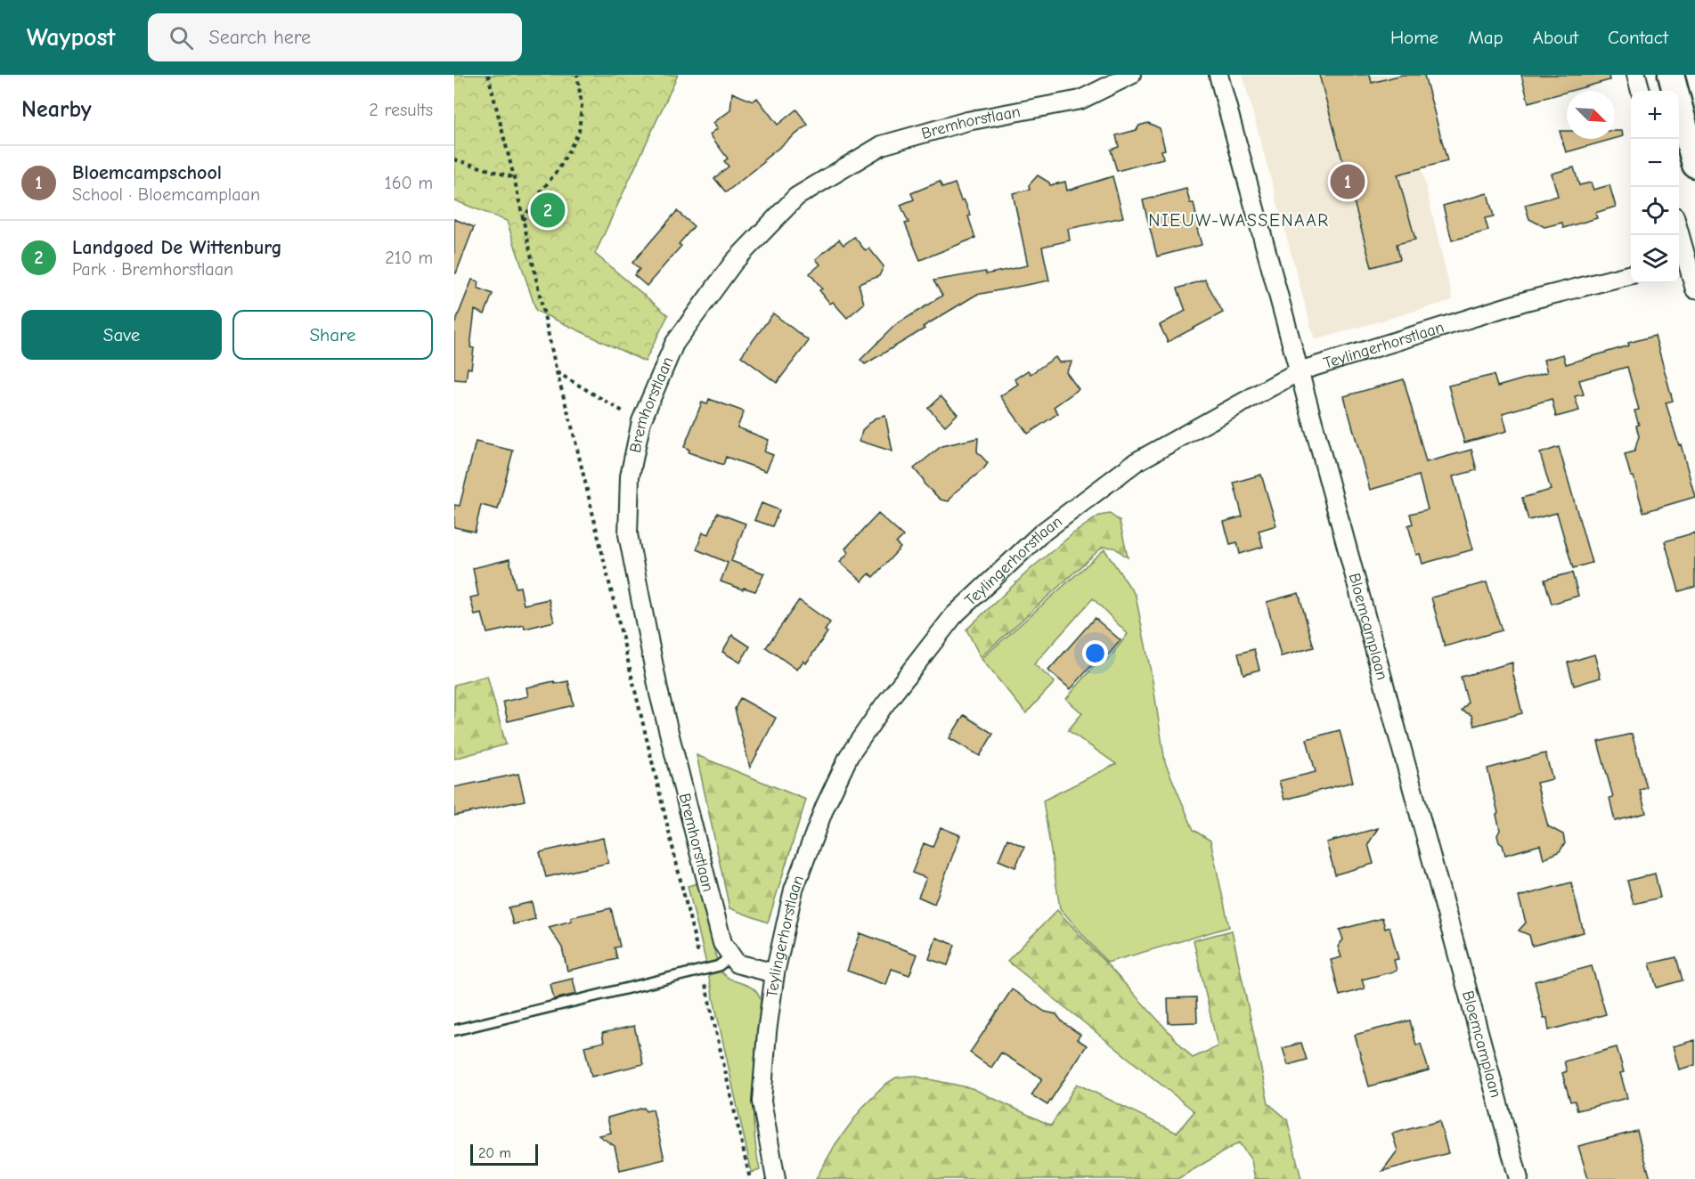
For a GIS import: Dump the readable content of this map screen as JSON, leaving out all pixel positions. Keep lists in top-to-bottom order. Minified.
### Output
{"streets":{"street":["Bremhorstlaan","Teylingerhorstlaan","Bloemcamplaan"]},"crossings":[["Teylingerhorstlaan","Bloemcamplaan"]],"districts":["NIEUW-WASSENAAR"],"scale_bar":"20 m","north":"bottom right","page":{"header":"Waypost","search":"Search here","nav":["Home","Map","About","Contact"],"heading":["Nearby","2 results"],"map_buttons":["+","−"],"list":[{"mark":"1","name":"Bloemcampschool","note":"School · Bloemcamplaan","value":"160 m"},{"mark":"2","name":"Landgoed De Wittenburg","note":"Park · Bremhorstlaan","value":"210 m"}],"pins":["1","2"],"buttons":["Save","Share"],"scale":"20 m"}}
